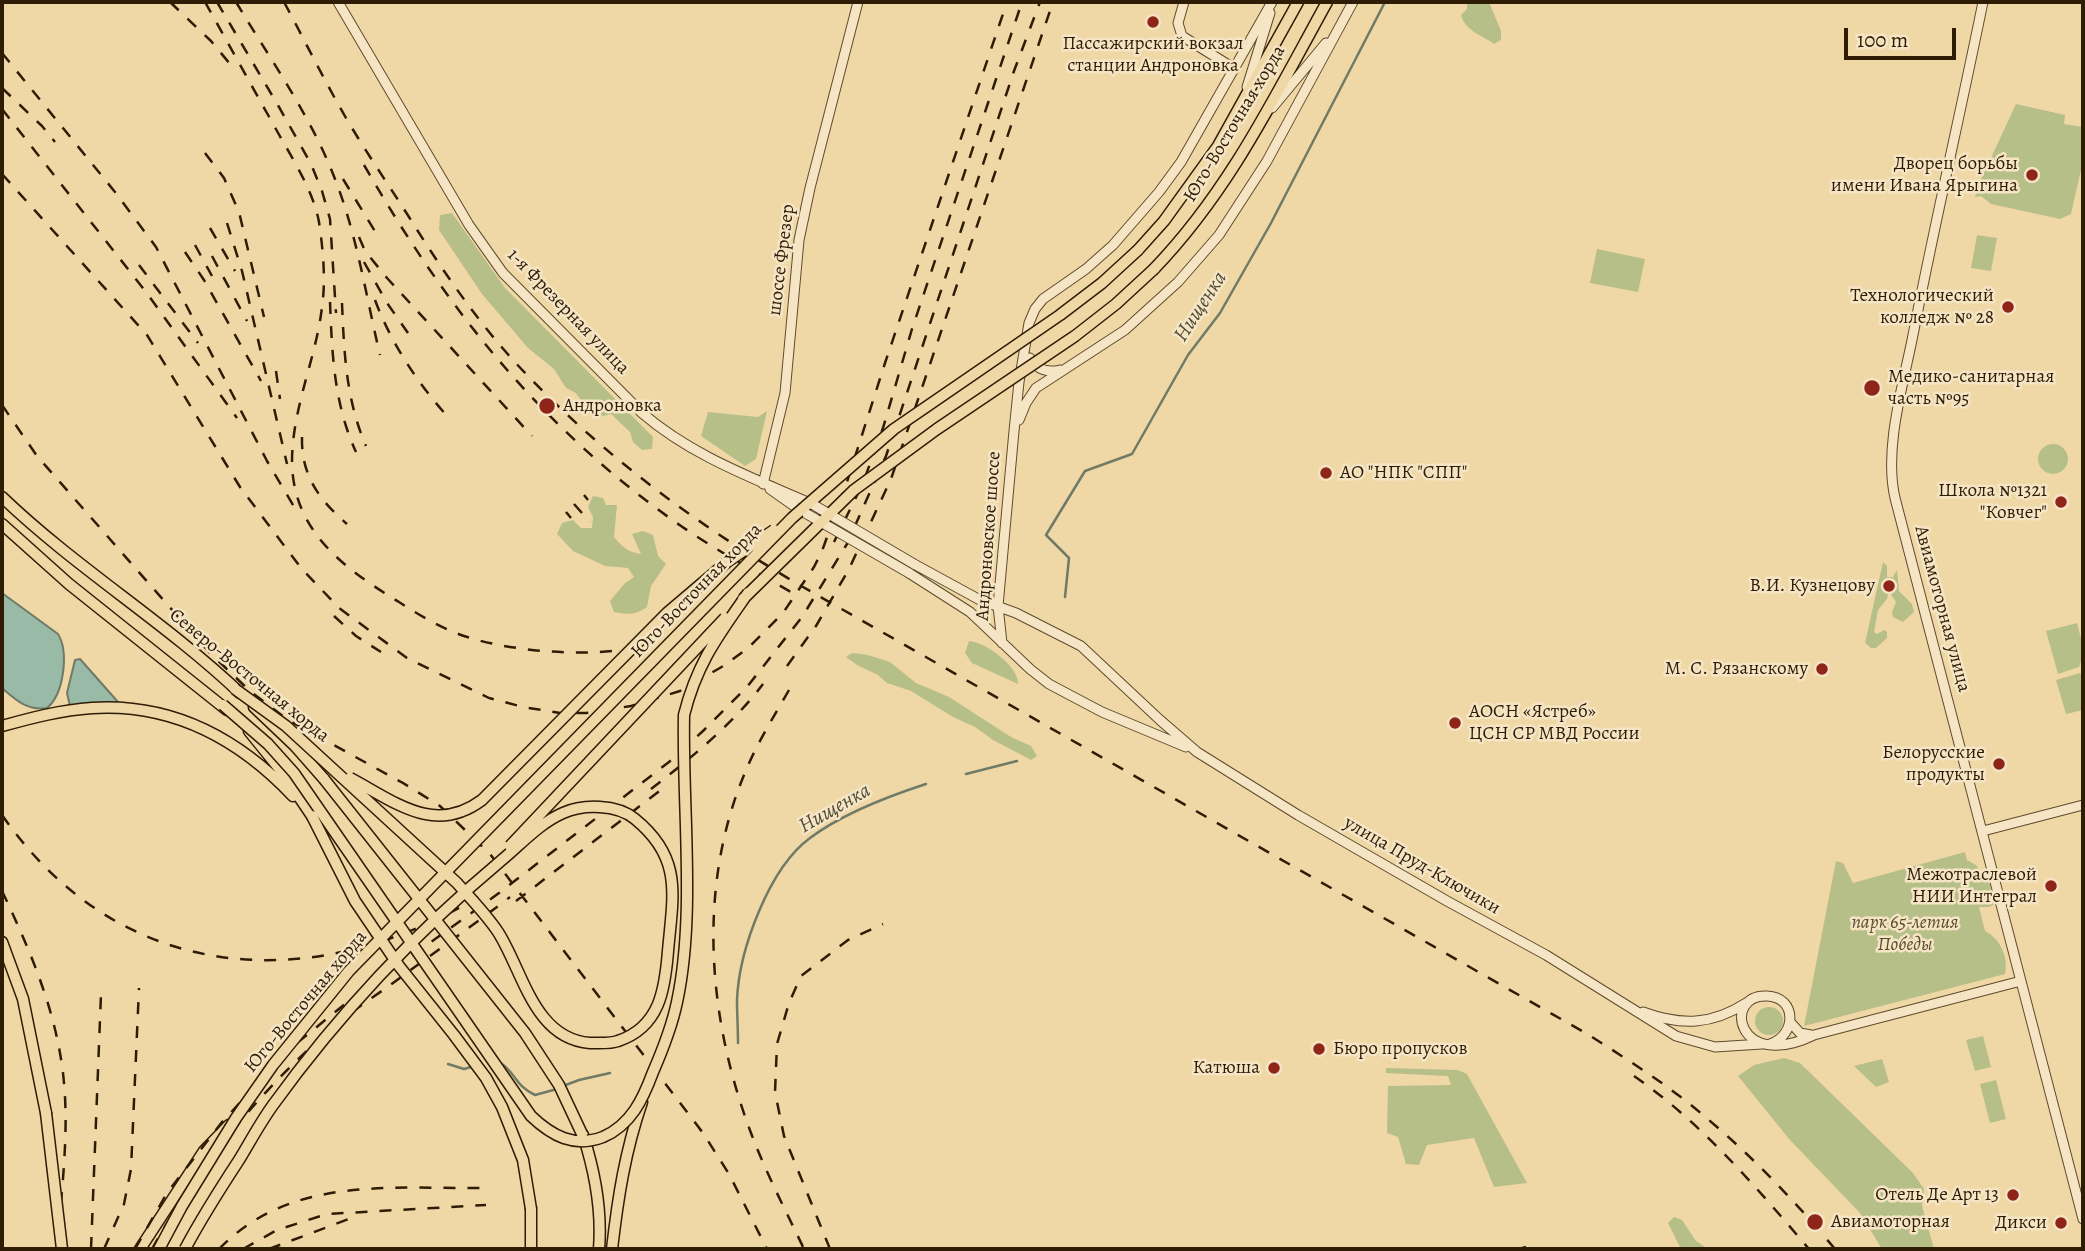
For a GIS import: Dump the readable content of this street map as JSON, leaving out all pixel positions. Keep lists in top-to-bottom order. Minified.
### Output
{"streets":{"main road":["Юго-Восточная хорда","Северо-Восточная хорда"],"street":["шоссе Фрезер","1-я Фрезерная улица","Андроновское шоссе","Авиамоторная улица","улица Пруд-Ключики"]},"crossings":[["Юго-Восточная хорда","Северо-Восточная хорда"],["шоссе Фрезер","1-я Фрезерная улица"],["1-я Фрезерная улица","улица Пруд-Ключики"],["Андроновское шоссе","улица Пруд-Ключики"],["Авиамоторная улица","улица Пруд-Ключики"]],"water":["Нищенка"],"parks":["парк 65-летия Победы"],"places":["Пассажирский вокзал станции Андроновка","Дворец борьбы имени Ивана Ярыгина","Технологический колледж № 28","Медико-санитарная часть №95","Андроновка","АО \"НПК \"СПП\"","Школа №1321 \"Ковчег\"","В.И. Кузнецову","М. С. Рязанскому","АОСН «Ястреб» ЦСН СР МВД России","Белорусские продукты","Межотраслевой НИИ Интеграл","Бюро пропусков","Катюша","Отель Де Арт 13","Авиамоторная","Дикси"],"scale_bar":"100 m"}
